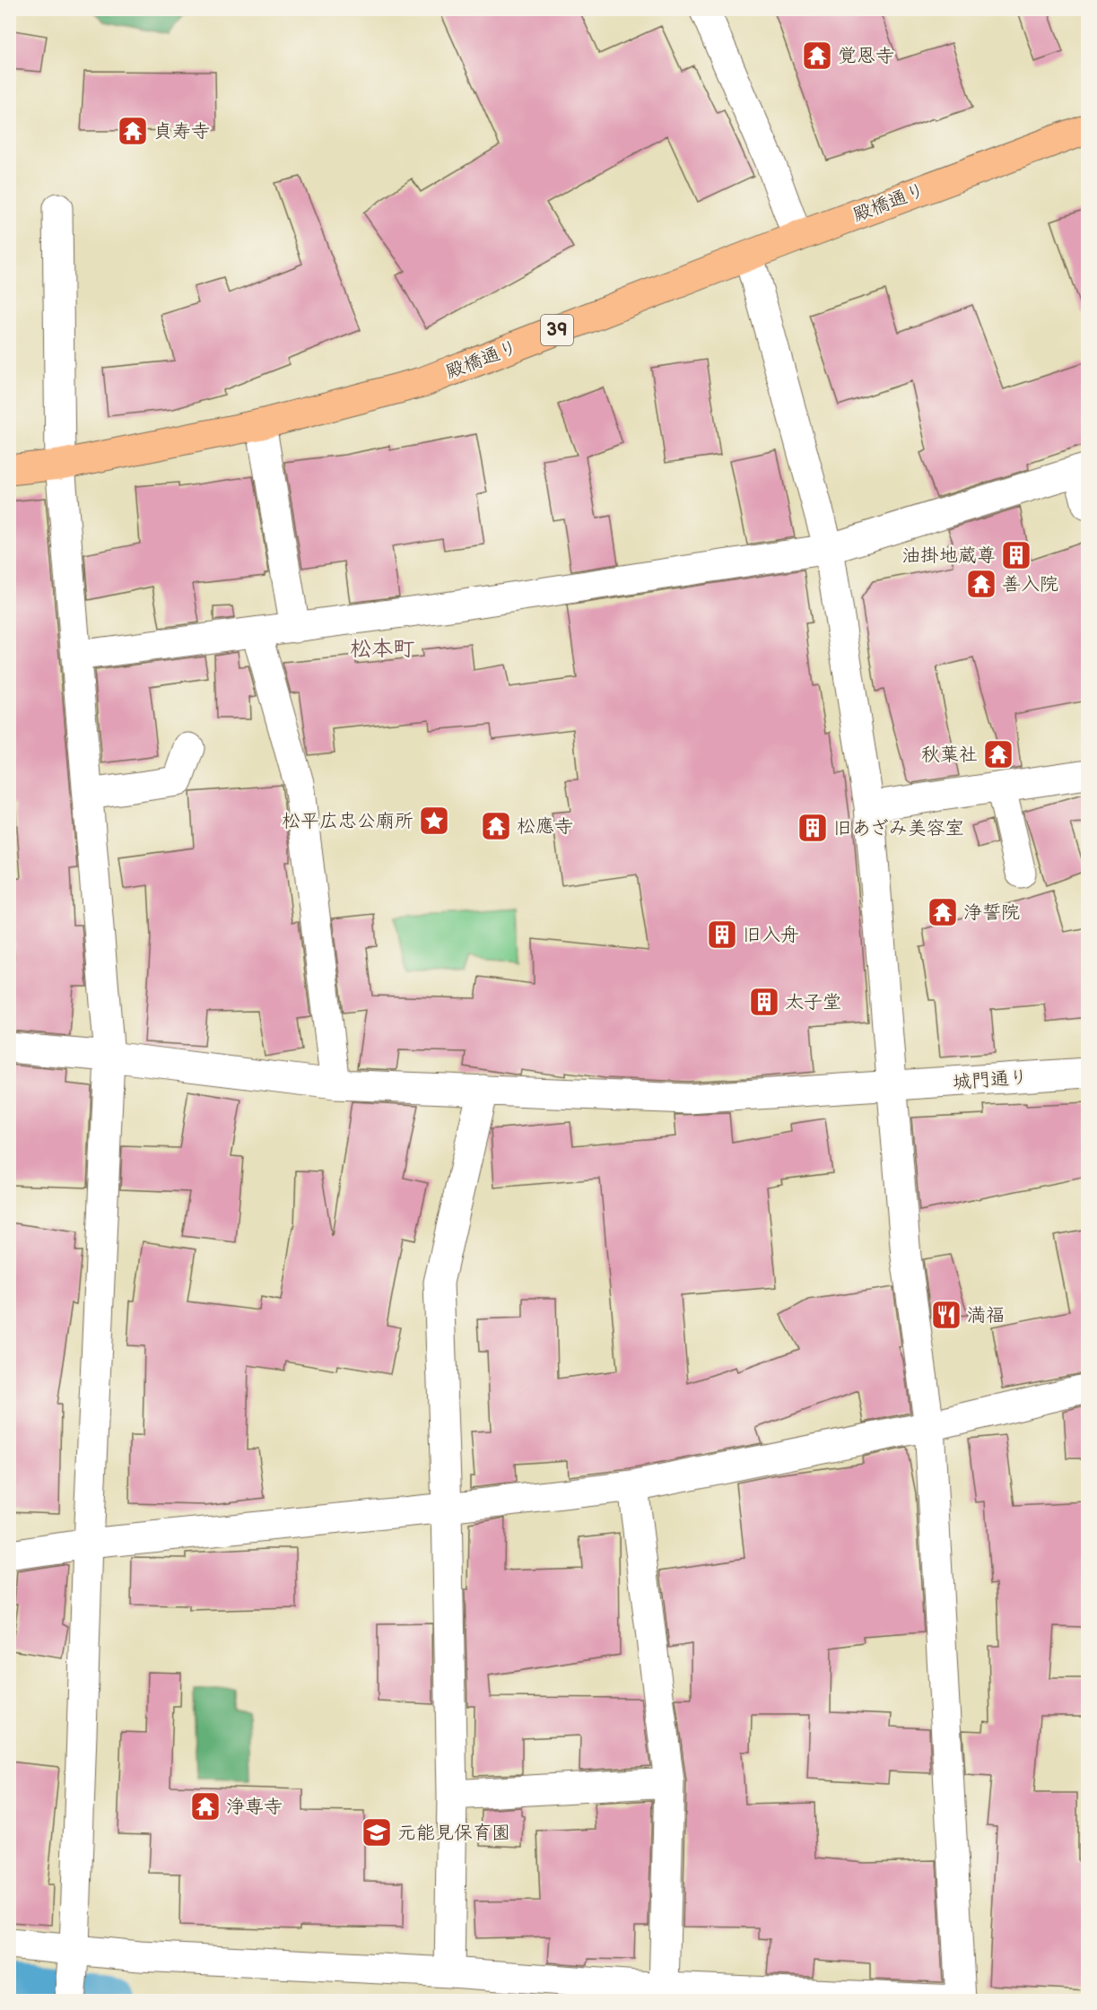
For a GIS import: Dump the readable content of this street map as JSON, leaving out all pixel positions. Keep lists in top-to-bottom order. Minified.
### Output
{"streets":{"main road":["殿橋通り","39"],"street":["城門通り"]},"districts":["松本町"],"places":{"temple":["覚恩寺","貞寿寺","善入院","秋葉社","松應寺","浄誓院","浄専寺"],"building":["油掛地蔵尊","旧あざみ美容室","旧入舟","太子堂"],"place":["松平広忠公廟所"],"restaurant":["満福"],"school or university":["元能見保育園"]}}
